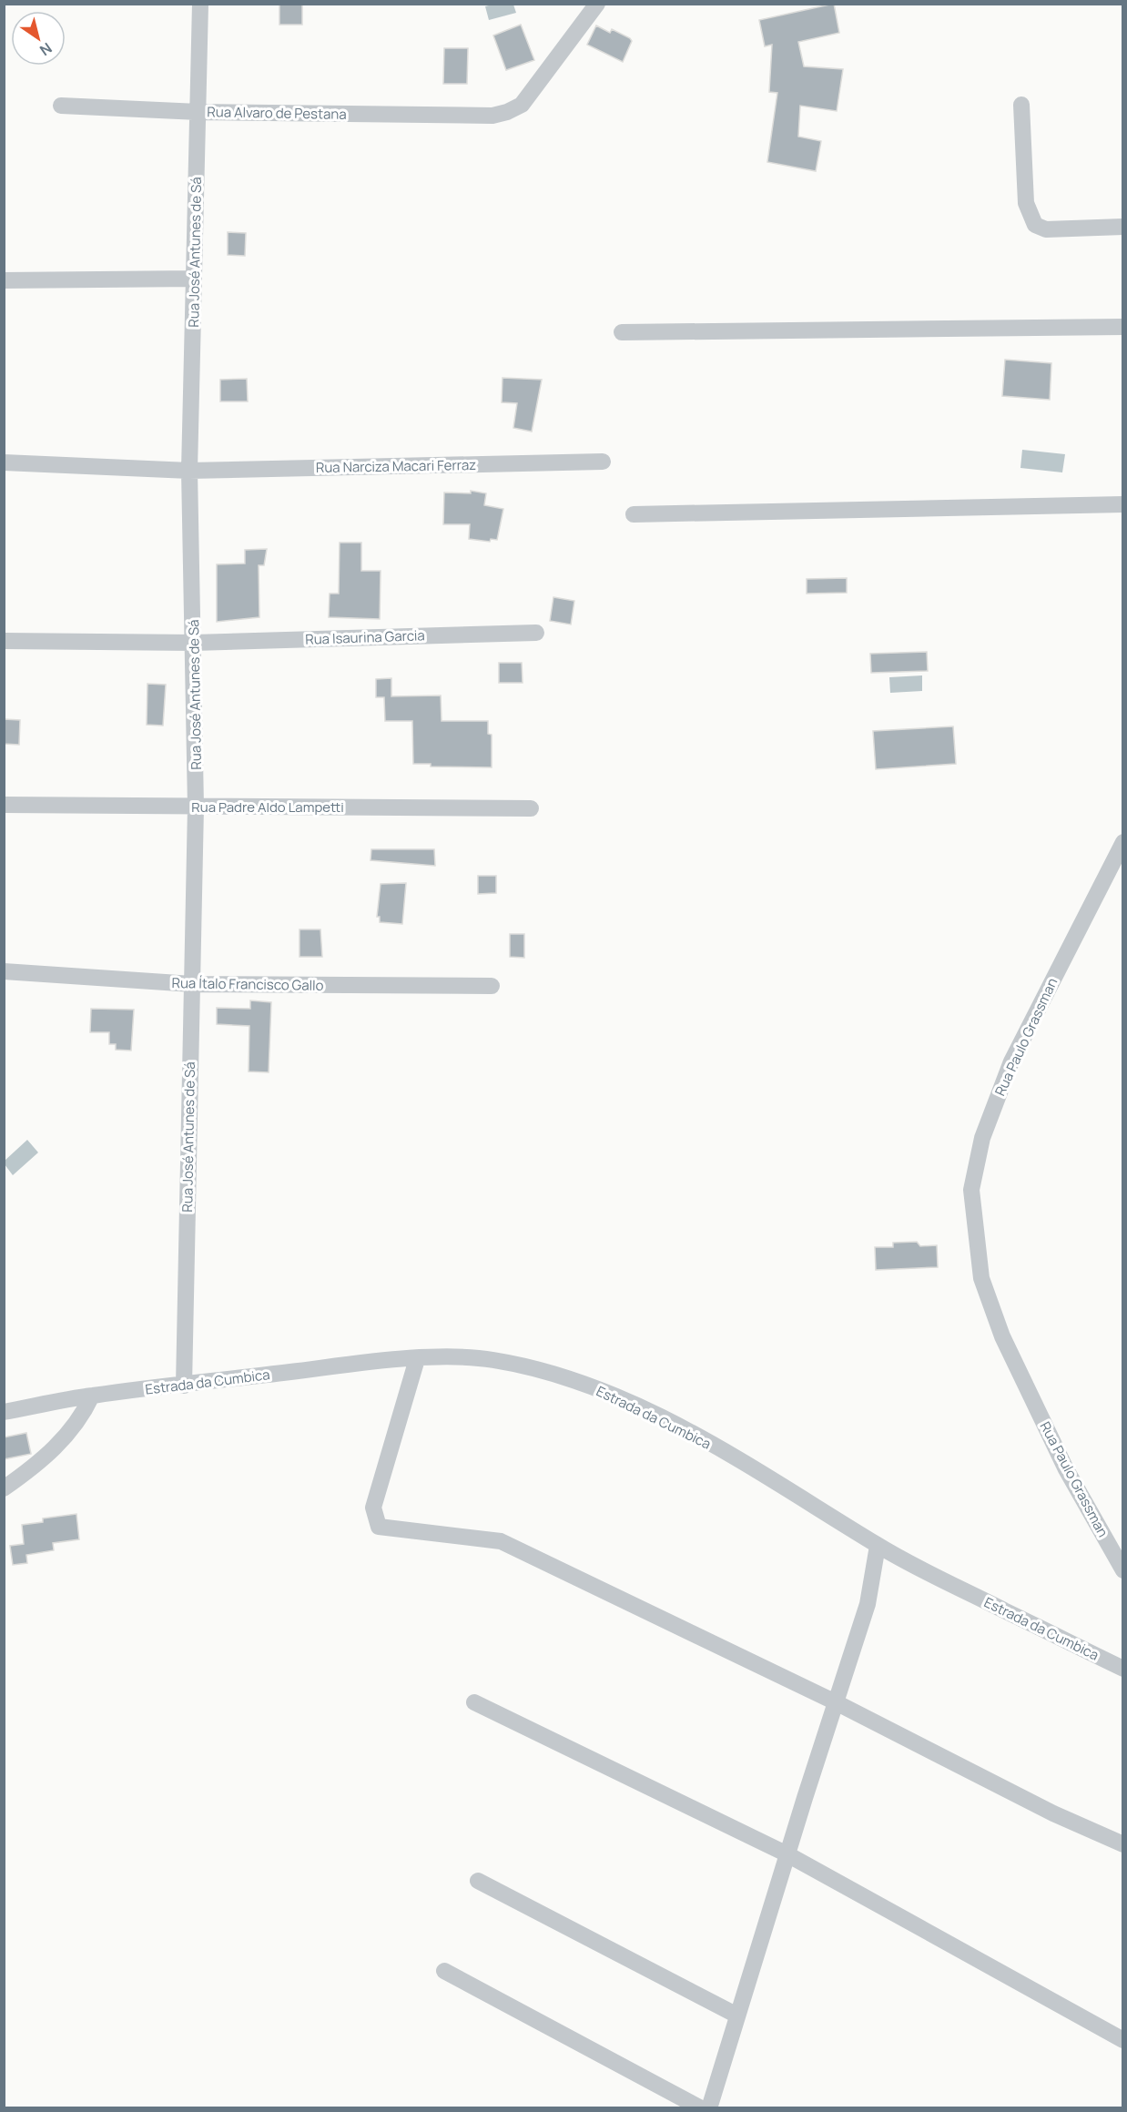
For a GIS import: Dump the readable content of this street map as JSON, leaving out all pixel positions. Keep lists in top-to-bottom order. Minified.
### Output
{"streets":{"street":["Rua Alvaro de Pestana","Rua José Antunes de Sá","Rua Narciza Macari Ferraz","Rua Isaurina Garcia","Rua Padre Aldo Lampetti","Rua Ítalo Francisco Gallo","Rua Paulo Grassman","Estrada da Cumbica"]},"crossings":[["Rua Alvaro de Pestana","Rua José Antunes de Sá"],["Rua José Antunes de Sá","Rua Narciza Macari Ferraz"],["Rua José Antunes de Sá","Rua Isaurina Garcia"],["Rua José Antunes de Sá","Rua Padre Aldo Lampetti"],["Rua José Antunes de Sá","Rua Ítalo Francisco Gallo"],["Rua José Antunes de Sá","Estrada da Cumbica"]],"north":"bottom right"}
